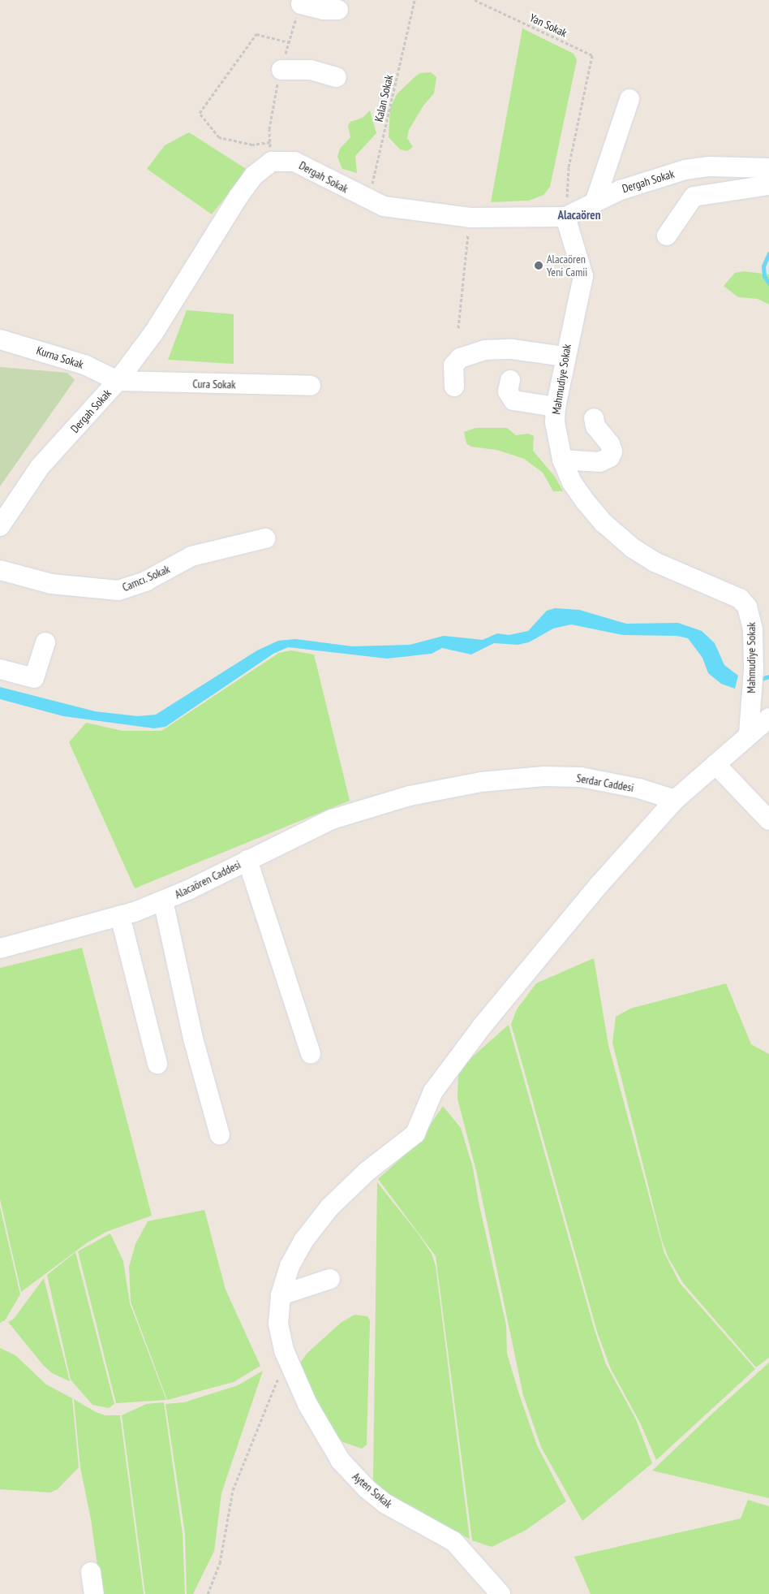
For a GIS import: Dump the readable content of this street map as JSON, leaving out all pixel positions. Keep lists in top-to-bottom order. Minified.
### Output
{"streets":{"street":["Dergah Sokak","Kurna Sokak","Mahmudiye Sokak","Cura Sokak","Camcı. Sokak","Serdar Caddesi","Alacaören Caddesi","Ayten Sokak"],"path":["Yan Sokak","Kalan Sokak"]},"crossings":[["Yan Sokak","Dergah Sokak"],["Yan Sokak","Mahmudiye Sokak"],["Kalan Sokak","Dergah Sokak"],["Dergah Sokak","Kurna Sokak"],["Dergah Sokak","Mahmudiye Sokak"],["Dergah Sokak","Cura Sokak"],["Kurna Sokak","Cura Sokak"],["Serdar Caddesi","Alacaören Caddesi"],["Serdar Caddesi","Ayten Sokak"]],"districts":["Alacaören"],"places":["Alacaören Yeni Camii"]}
